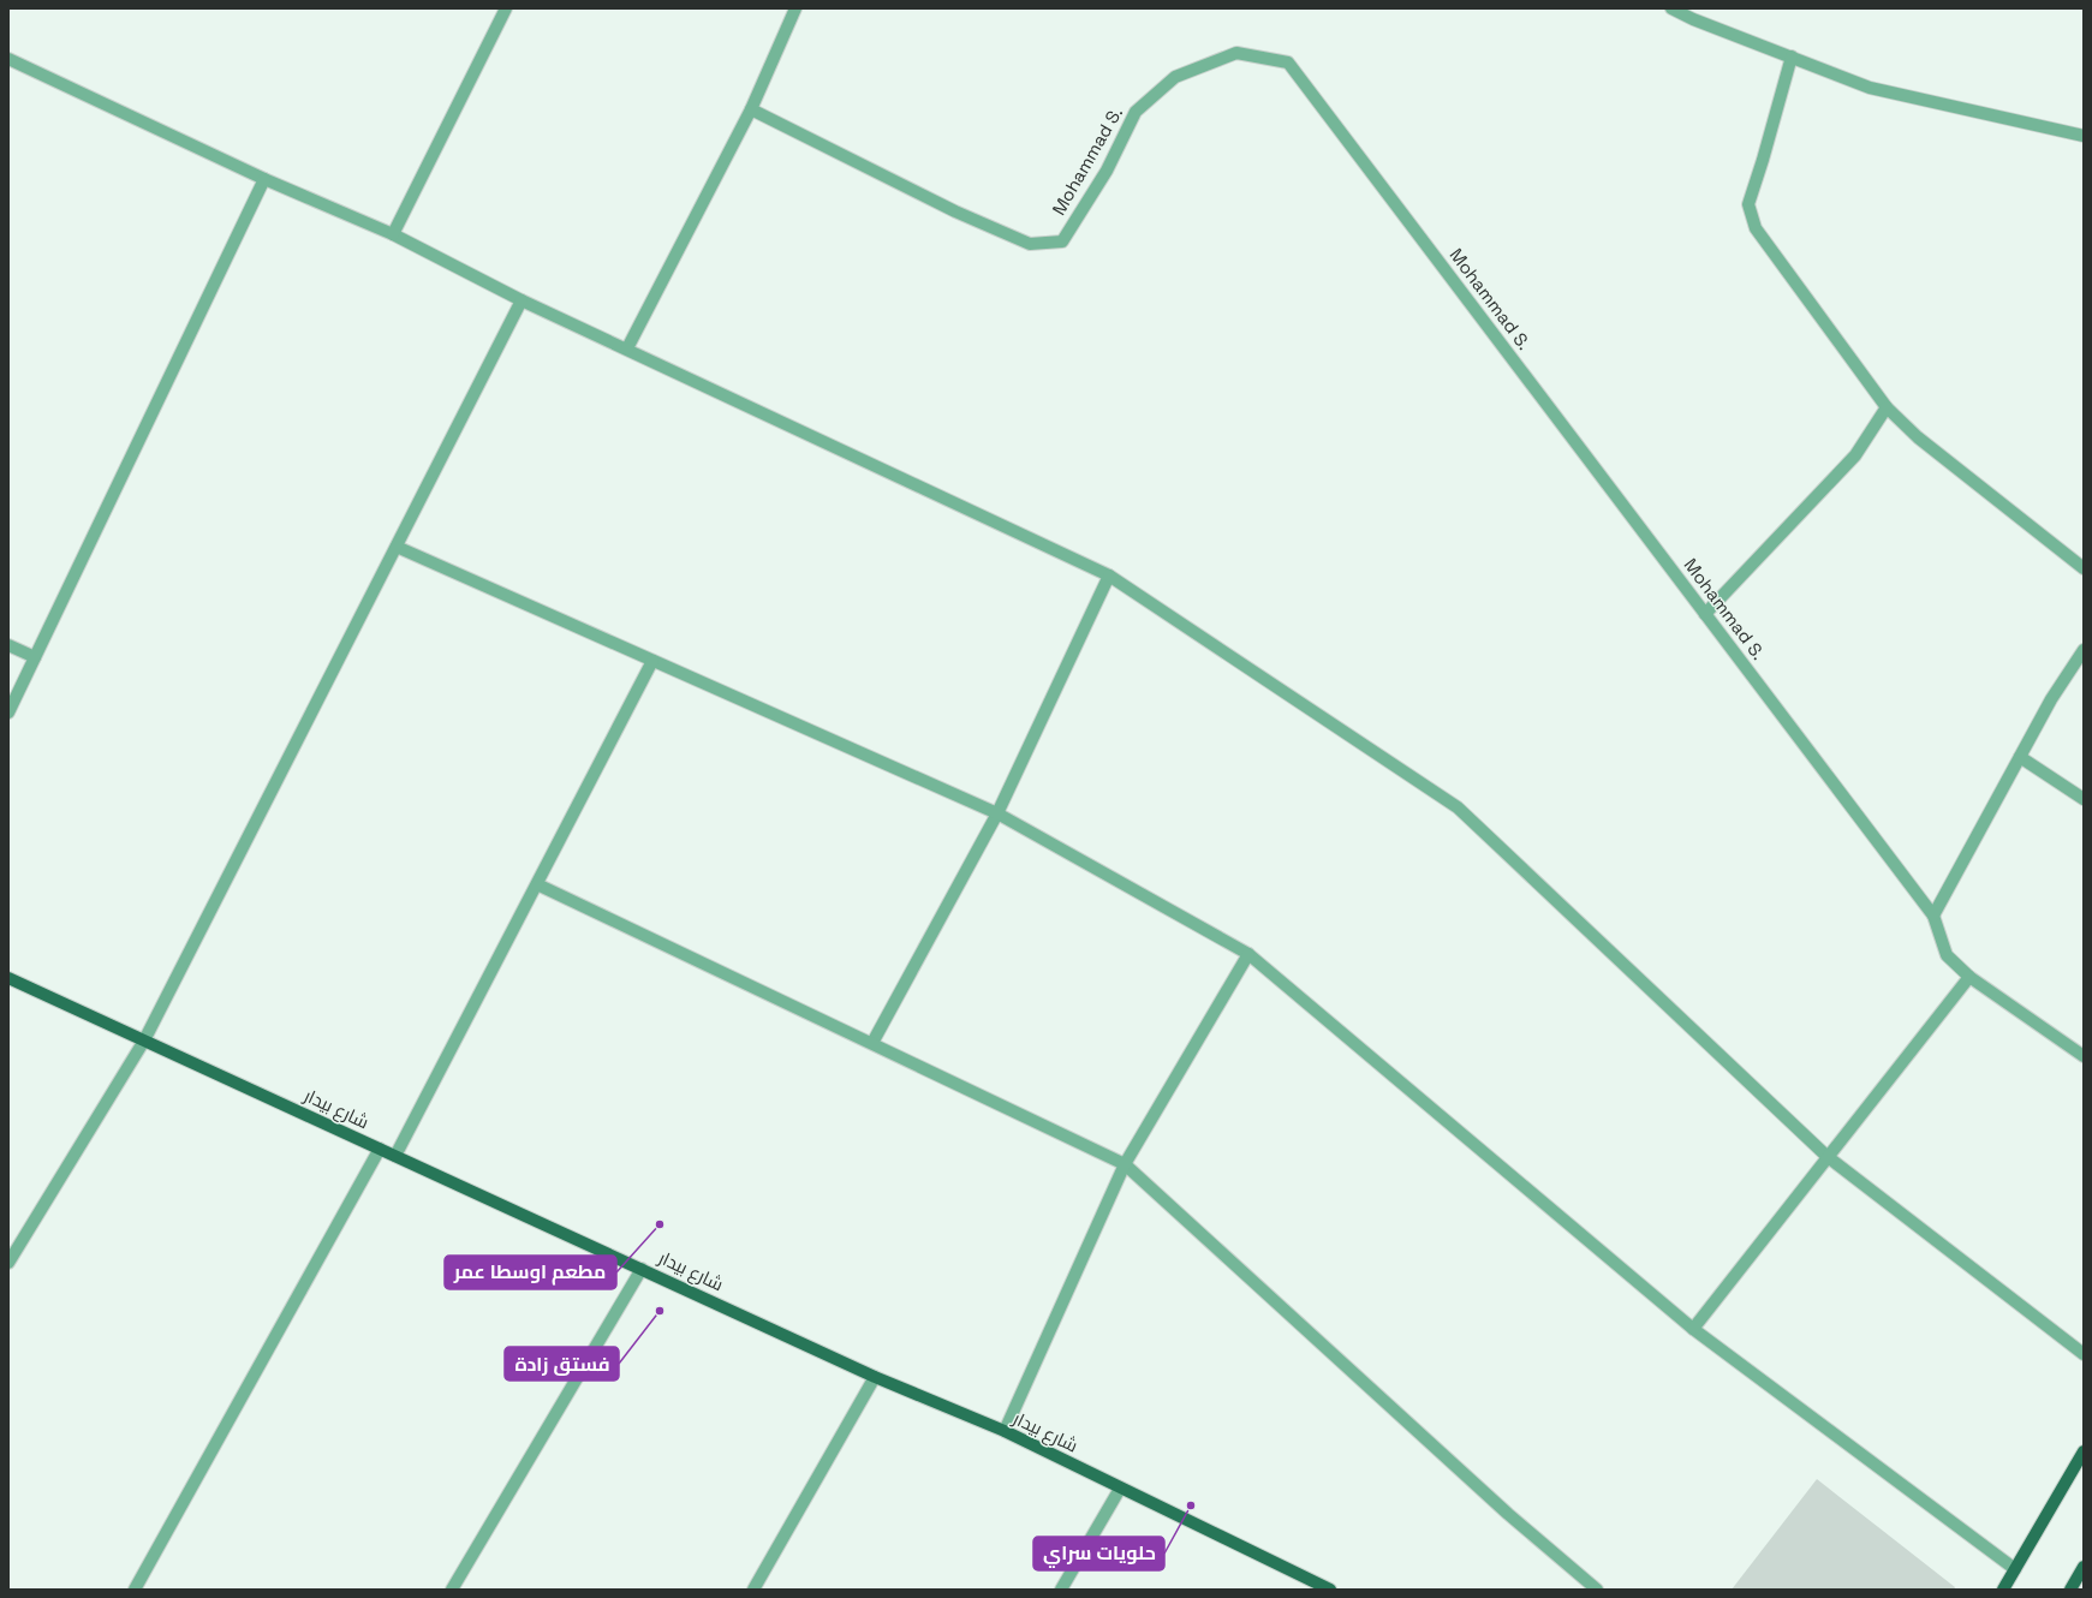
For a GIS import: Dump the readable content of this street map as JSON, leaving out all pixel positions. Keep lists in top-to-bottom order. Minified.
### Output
{"streets":{"main road":["شارع بيدار"],"street":["Mohammad S."]},"places":["مطعم اوسطا عمر","فستق زادة","حلويات سراي"]}
